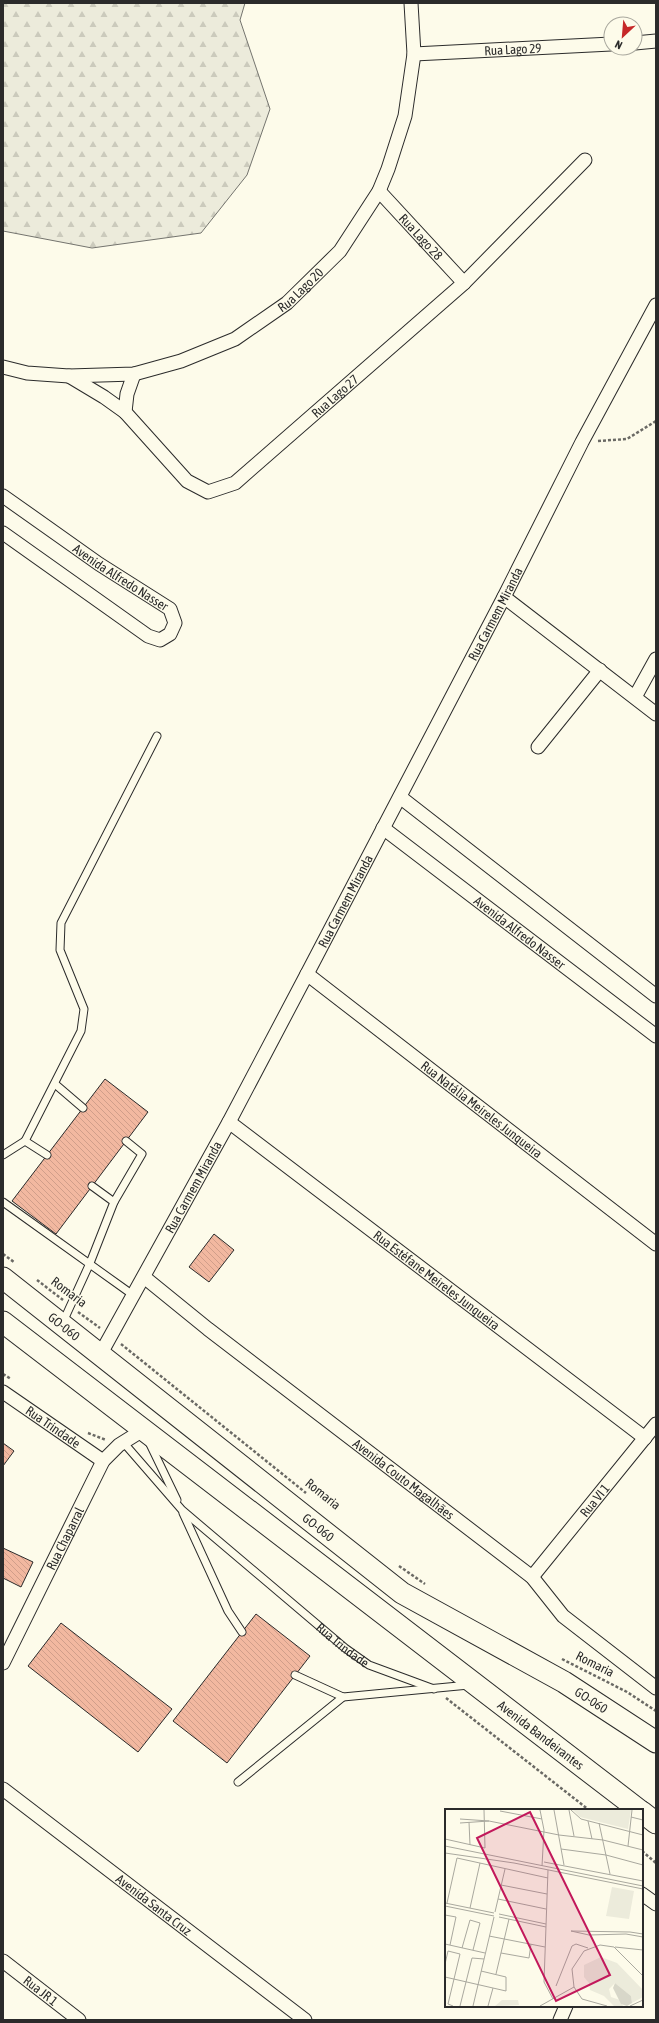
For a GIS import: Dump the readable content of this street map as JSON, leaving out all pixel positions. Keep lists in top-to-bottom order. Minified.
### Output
{"streets":{"main road":["GO-060","Avenida Bandeirantes"],"street":["Rua Lago 29","Rua Lago 28","Rua Lago 20","Rua Lago 27","Avenida Alfredo Nasser","Rua Carmem Miranda","Rua Natália Meireles Junqueira","Rua Estéfane Meireles Junqueira","Rua Trindade","Avenida Couto Magalhães","Rua VI 1","Rua Chaparral","Avenida Santa Cruz","Rua JR 1"],"path":["Romaria"]},"crossings":[["Rua Lago 29","Rua Lago 20"],["Rua Lago 28","Rua Lago 20"],["Rua Lago 28","Rua Lago 27"],["Rua Lago 20","Rua Lago 27"],["Avenida Alfredo Nasser","Rua Carmem Miranda"],["Rua Carmem Miranda","Rua Natália Meireles Junqueira"],["Rua Carmem Miranda","Rua Estéfane Meireles Junqueira"],["Rua Carmem Miranda","Romaria"],["Rua Carmem Miranda","GO-060"],["Rua Carmem Miranda","Avenida Couto Magalhães"],["Rua Estéfane Meireles Junqueira","Rua VI 1"],["Rua Trindade","Rua Chaparral"],["Avenida Couto Magalhães","Rua VI 1"]],"north":"bottom left"}
